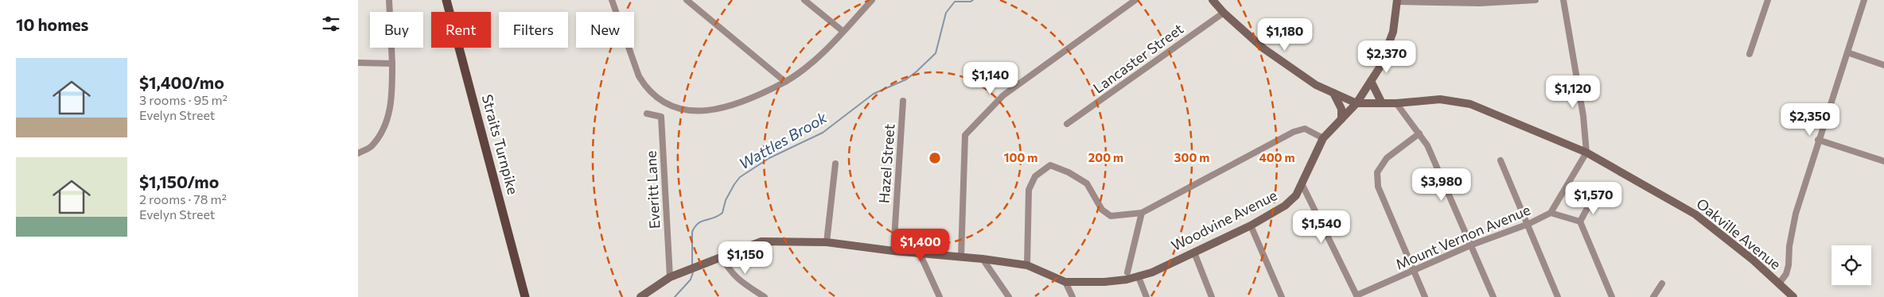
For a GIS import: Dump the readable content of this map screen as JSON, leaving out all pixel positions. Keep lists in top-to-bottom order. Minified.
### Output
{"streets":{"main road":["Straits Turnpike","Woodvine Avenue","Oakville Avenue"],"street":["Lancaster Street","Hazel Street","Everitt Lane","Mount Vernon Avenue"]},"water":["Wattles Brook"],"page":{"heading":"10 homes","chip":["Buy","Rent","Filters","New"],"price":["$1,180","$2,370","$1,140","$1,120","$2,350","$3,980","$1,570","$1,540","$1,400","$1,150"],"list":[{"name":"$1,400/mo","note":"3 rooms · 95 m² · Evelyn Street"},{"name":"$1,150/mo","note":"2 rooms · 78 m² · Evelyn Street"}]},"rings":["100 m","200 m","300 m","400 m"]}
